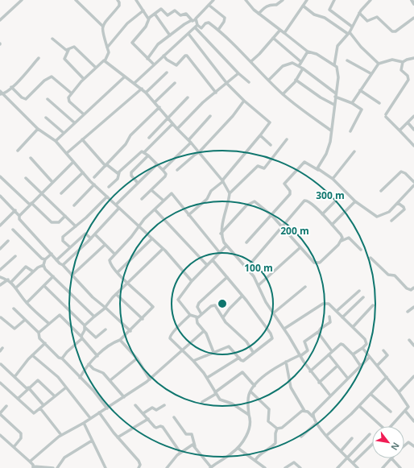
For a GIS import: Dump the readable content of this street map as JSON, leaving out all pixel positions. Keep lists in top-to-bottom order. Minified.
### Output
{"north":"bottom right","rings":["300 m","200 m","100 m"]}
